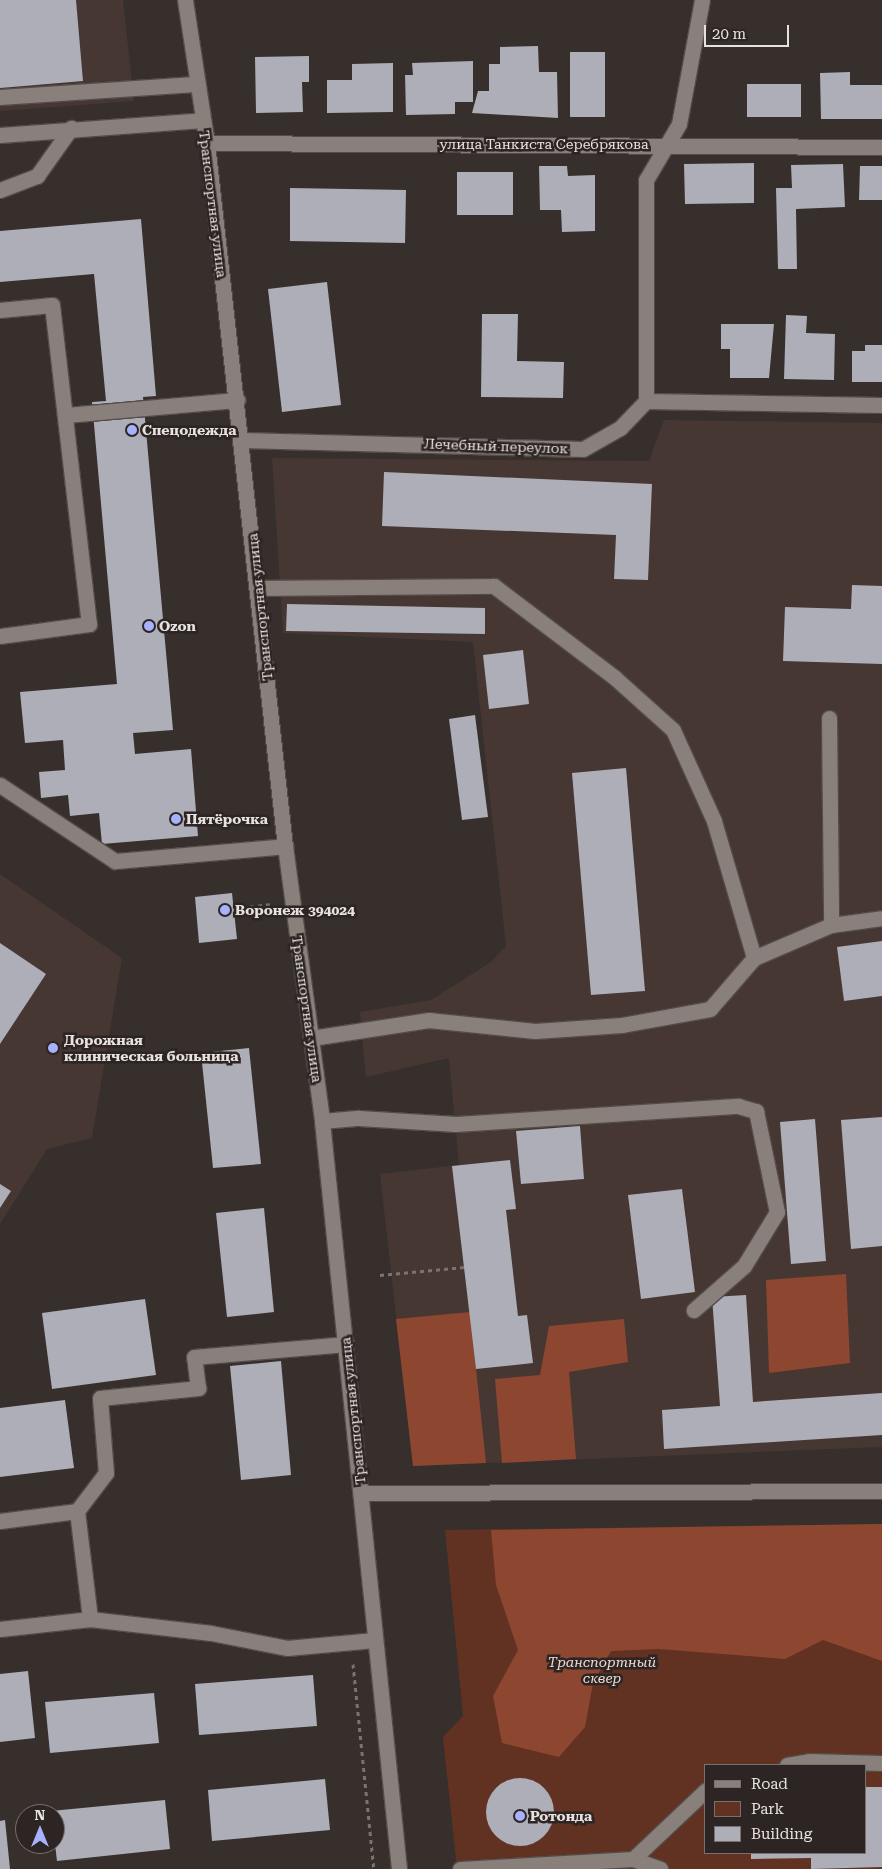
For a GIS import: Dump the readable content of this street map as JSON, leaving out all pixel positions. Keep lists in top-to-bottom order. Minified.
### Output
{"streets":{"street":["улица Танкиста Серебрякова","Транспортная улица","Лечебный переулок"]},"crossings":[["улица Танкиста Серебрякова","Транспортная улица"],["Транспортная улица","Лечебный переулок"]],"parks":["Транспортный сквер"],"places":["Спецодежда","Ozon","Пятёрочка","Воронеж 394024","Дорожная клиническая больница","Ротонда"],"legend":["Road","Park","Building"],"scale_bar":"20 m","north":"top"}
